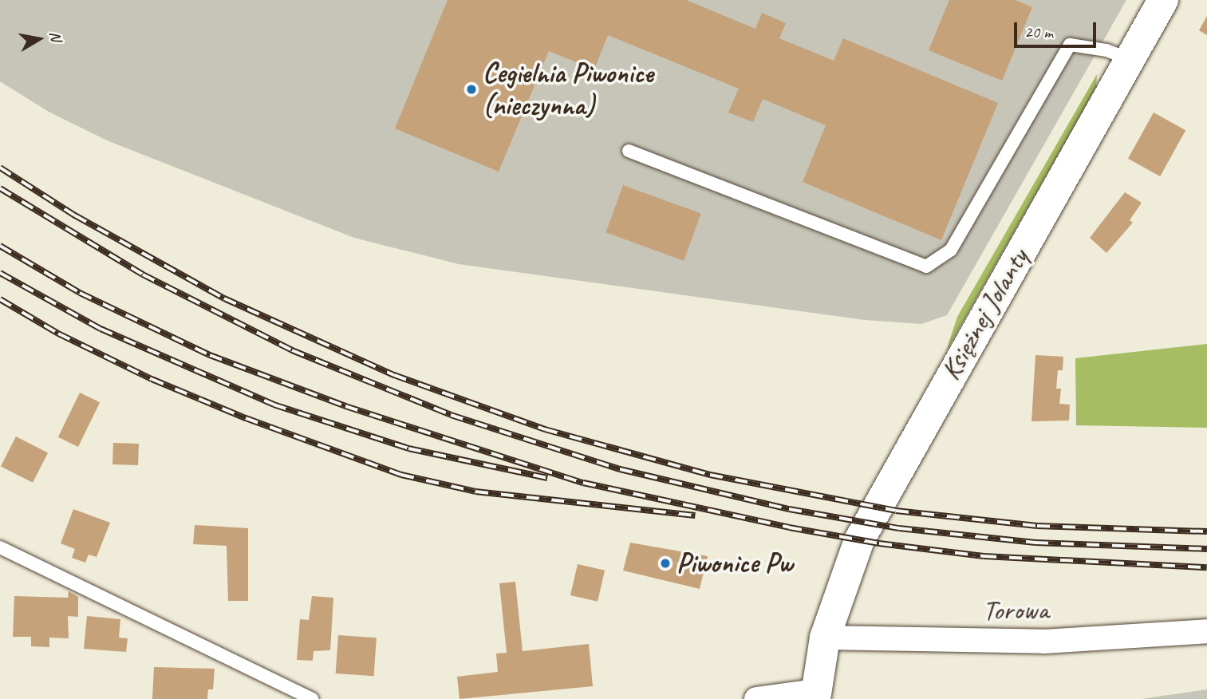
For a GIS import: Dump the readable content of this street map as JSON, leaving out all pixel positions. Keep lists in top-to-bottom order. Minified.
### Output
{"streets":{"street":["Księżnej Jolanty","Torowa"]},"crossings":[["Księżnej Jolanty","Torowa"]],"places":["Cegielnia Piwonice (nieczynna)","Piwonice Pw"],"scale_bar":"20 m","north":"right"}
